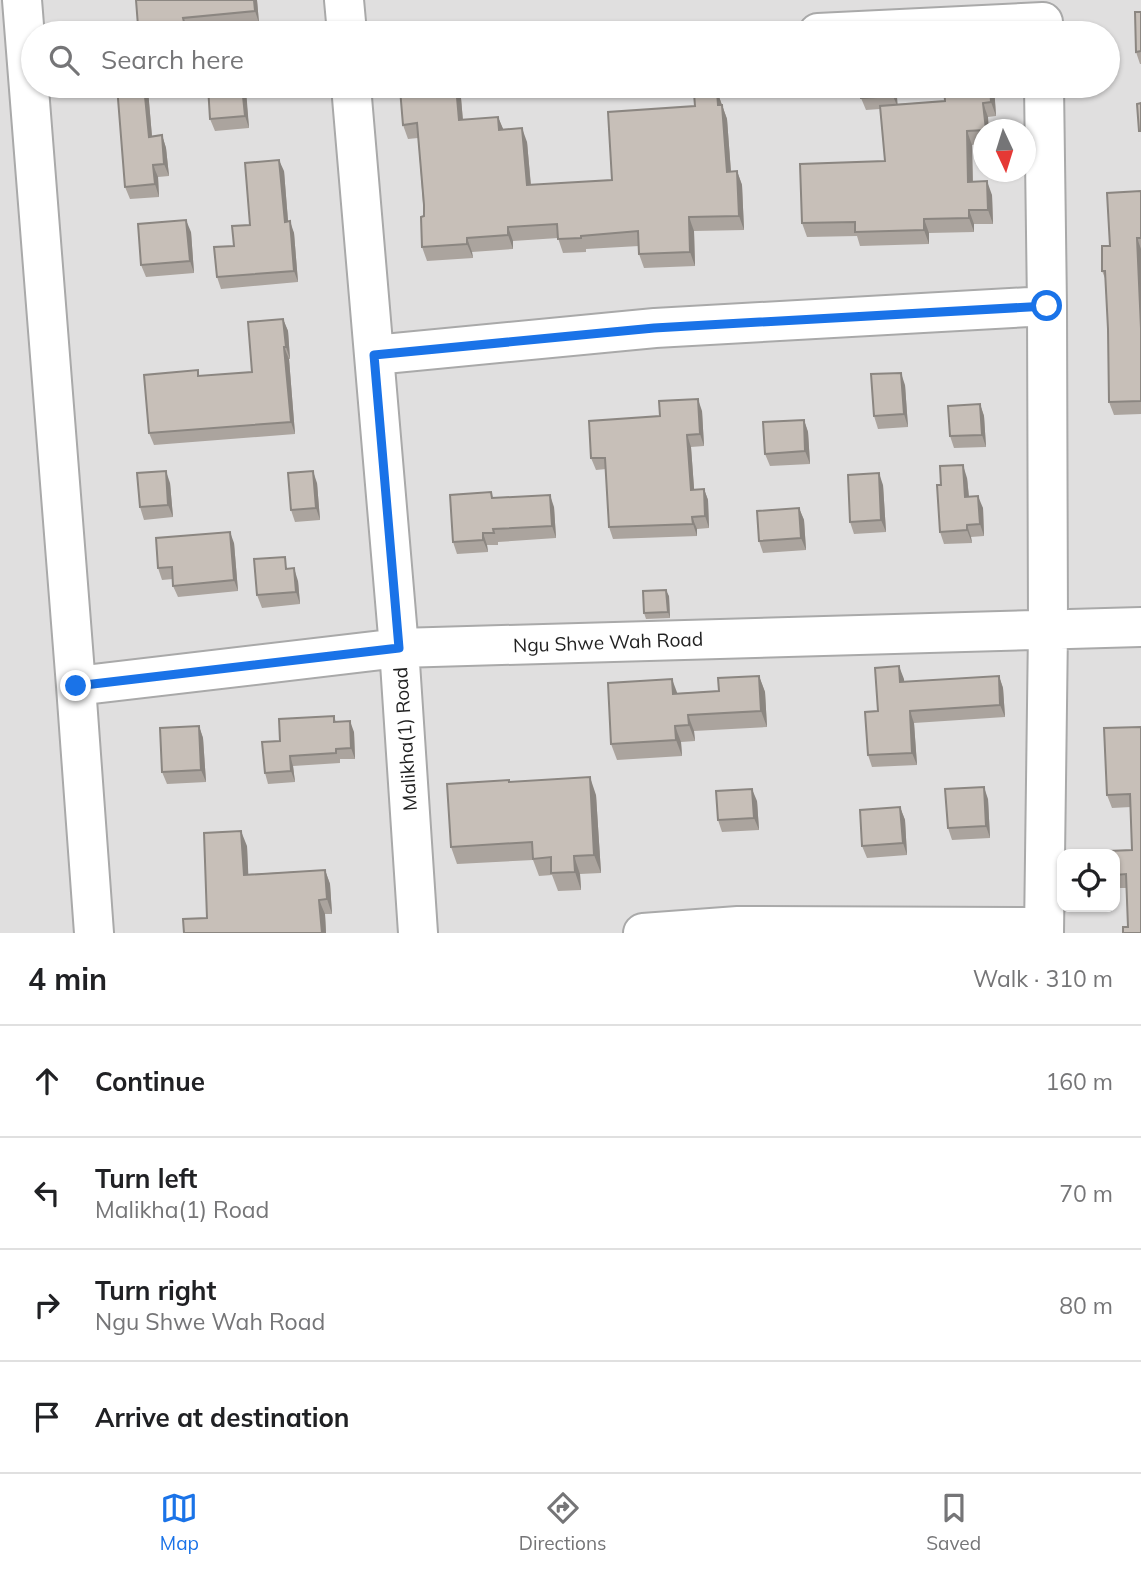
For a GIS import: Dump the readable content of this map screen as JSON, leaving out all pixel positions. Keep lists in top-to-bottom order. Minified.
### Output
{"streets":{"street":["Ngu Shwe Wah Road","Malikha(1) Road"]},"crossings":[["Ngu Shwe Wah Road","Malikha(1) Road"]],"north":"bottom","page":{"search":"Search here","heading":["4 min","Walk · 310 m"],"list":[["Continue","160 m"],["Turn left","Malikha(1) Road","70 m"],["Turn right","Ngu Shwe Wah Road","80 m"],"Arrive at destination"],"nav":["Map","Directions","Saved"]}}
